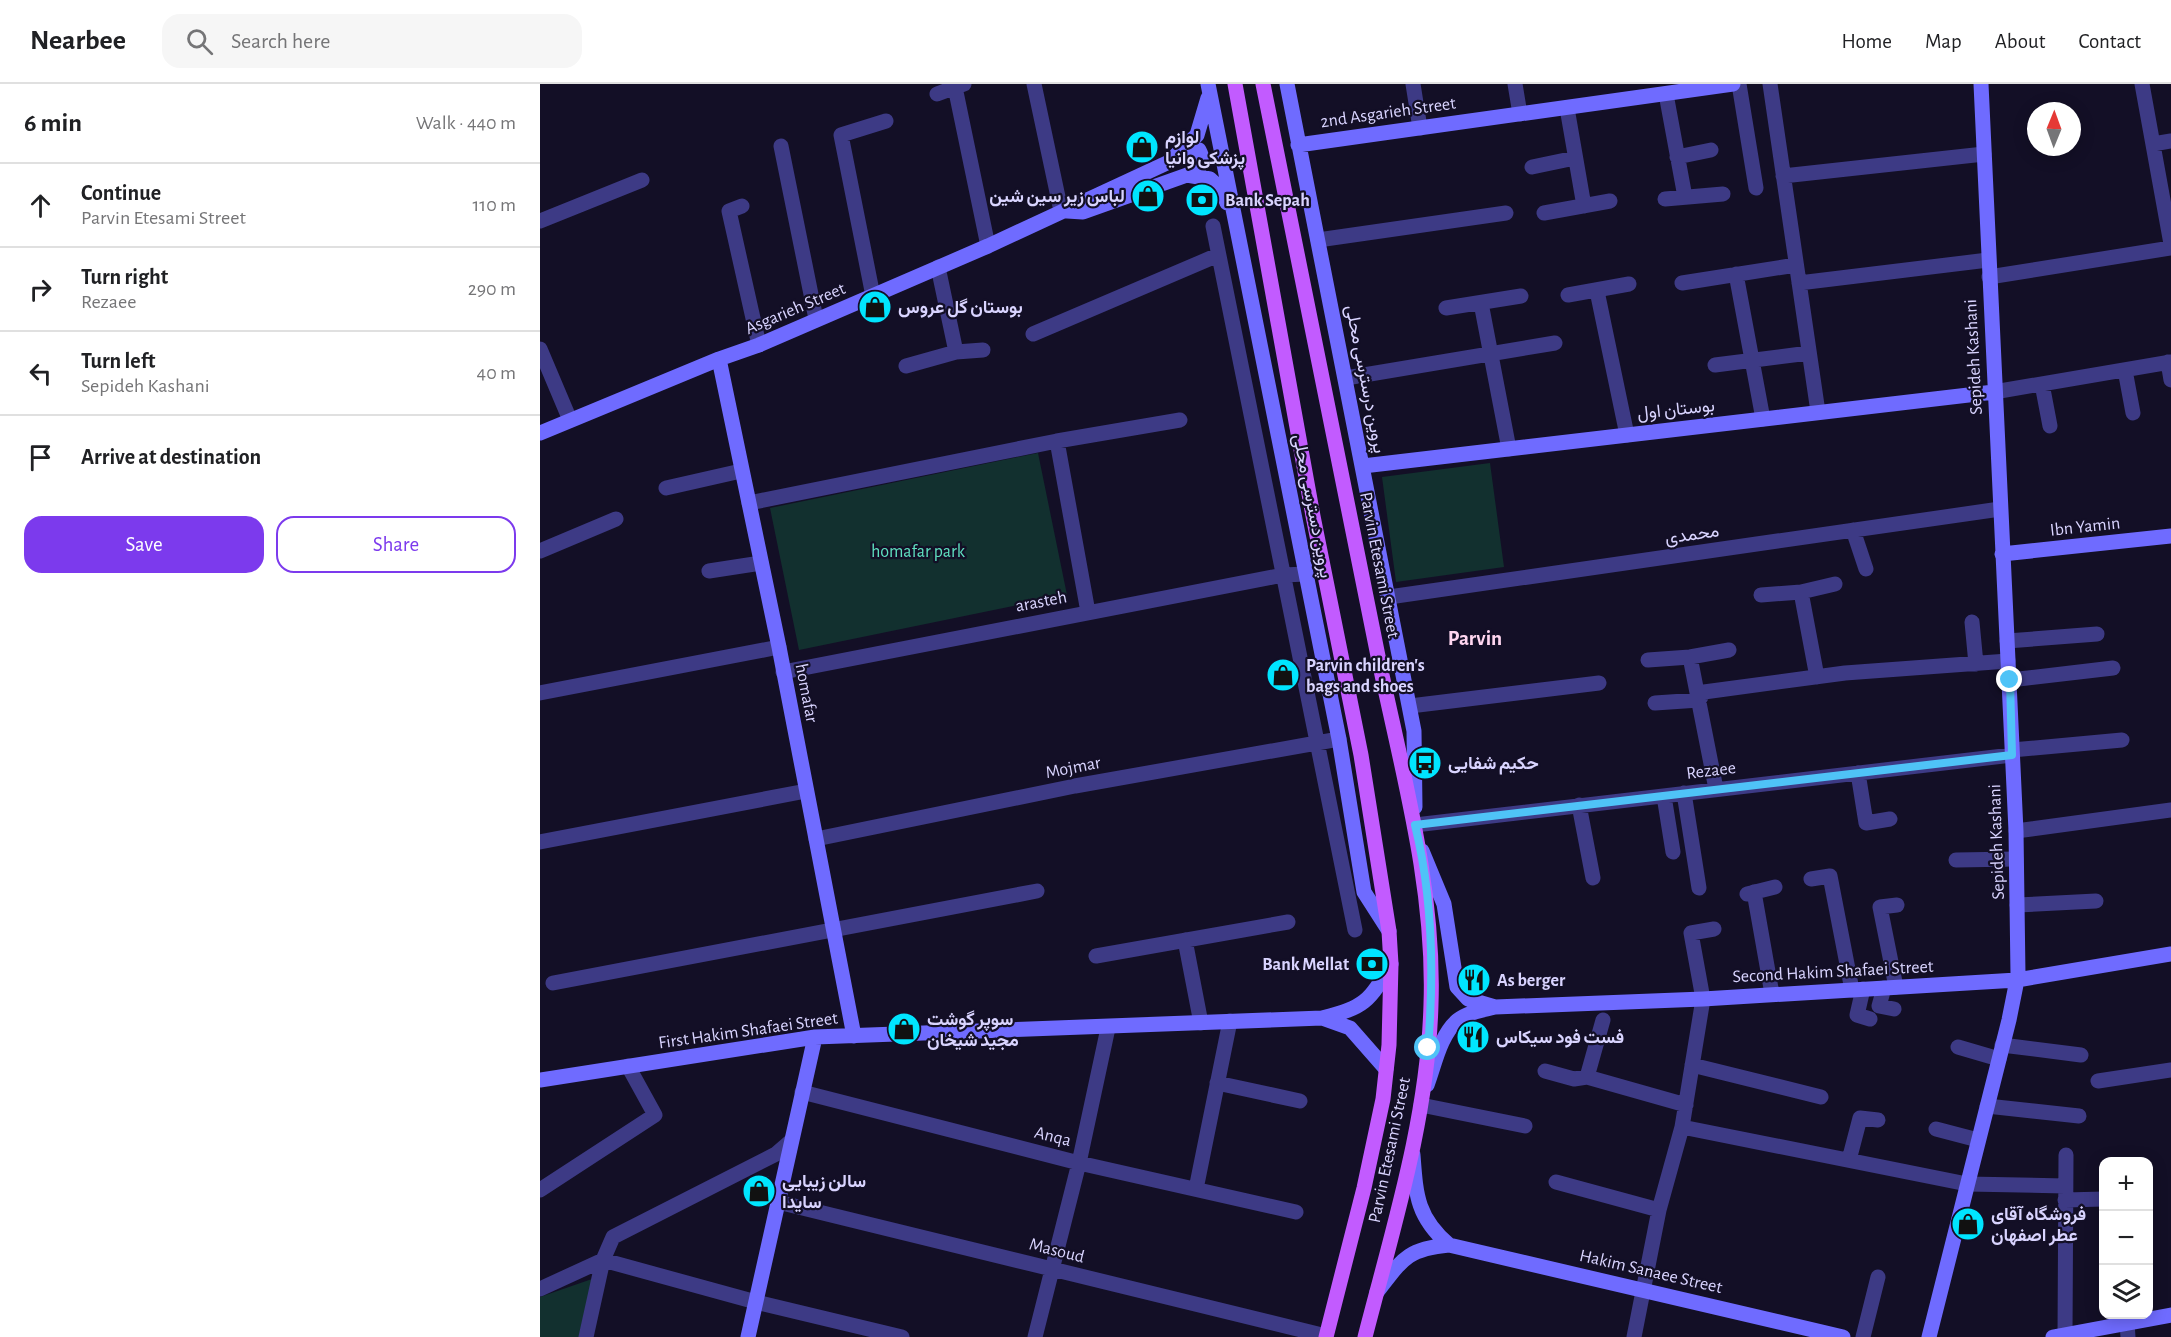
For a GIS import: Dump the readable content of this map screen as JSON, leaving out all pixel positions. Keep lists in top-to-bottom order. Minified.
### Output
{"streets":{"main road":["Parvin Etesami Street"],"street":["2nd Asgarieh Street","Asgarieh Street","Sepideh Kashani","پروین درسترسی محلی","بوستان اول","پروین دسترسی محلی","Ibn Yamin","محمدی","arasteh","homafar","Mojmar","Rezaee","Second Hakim Shafaei Street","First Hakim Shafaei Street","Anqa","Masoud","Hakim Sanaee Street"]},"crossings":[["2nd Asgarieh Street","پروین درسترسی محلی"],["Asgarieh Street","پروین دسترسی محلی"],["Asgarieh Street","homafar"],["Sepideh Kashani","بوستان اول"],["Sepideh Kashani","Ibn Yamin"],["Sepideh Kashani","محمدی"],["Sepideh Kashani","Rezaee"],["Sepideh Kashani","Second Hakim Shafaei Street"],["پروین درسترسی محلی","بوستان اول"],["پروین درسترسی محلی","محمدی"],["پروین درسترسی محلی","Parvin Etesami Street"],["پروین درسترسی محلی","Rezaee"],["پروین دسترسی محلی","Parvin Etesami Street"],["پروین دسترسی محلی","arasteh"],["پروین دسترسی محلی","Mojmar"],["Parvin Etesami Street","Rezaee"],["Parvin Etesami Street","Masoud"],["arasteh","homafar"],["homafar","Mojmar"],["homafar","First Hakim Shafaei Street"]],"districts":["Parvin"],"parks":["homafar park"],"places":{"shop":["لوازم پزشکی وانیا","لباس زیر سین شین","بوستان گل عروس","Parvin children's bags and shoes","سوپر گوشت مجید شیخان","سالن زیبایی سایدا","فروشگاه آقای عطر اصفهان"],"bank":["Bank Sepah","Bank Mellat"],"bus stop":["حکیم شفایی"],"restaurant":["As berger","فست فود سیکاس"]},"north":"top","page":{"header":"Nearbee","search":"Search here","nav":["Home","Map","About","Contact"],"heading":["6 min","Walk · 440 m"],"list":[["Continue","Parvin Etesami Street","110 m"],["Turn right","Rezaee","290 m"],["Turn left","Sepideh Kashani","40 m"],"Arrive at destination"],"buttons":["Save","Share"],"map_buttons":["+","−"]}}
